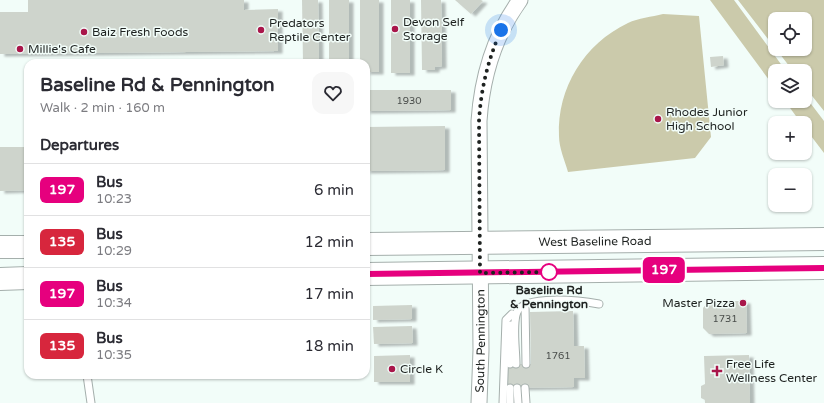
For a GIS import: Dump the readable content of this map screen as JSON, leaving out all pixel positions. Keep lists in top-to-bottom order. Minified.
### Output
{"streets":{"main road":["West Baseline Road"],"street":["South Pennington"]},"crossings":[["West Baseline Road","South Pennington"]],"places":{"other":["Devon Self Storage","Predators Reptile Center","Baiz Fresh Foods","Millie's Cafe","Rhodes Junior High School","Baseline Rd & Pennington","Master Pizza","Circle K"],"health":["Free Life Wellness Center"]},"lines":["bus line 197"],"house_numbers":["1930","1731","1761"],"page":{"on_map":"197","map_buttons":["+","−"],"heading":[["Baseline Rd & Pennington","Walk · 2 min · 160 m"],"Departures"],"list":[{"mark":"197","name":"Bus","note":"10:23","value":"6 min"},{"mark":"135","name":"Bus","note":"10:29","value":"12 min"},{"mark":"197","name":"Bus","note":"10:34","value":"17 min"},{"mark":"135","name":"Bus","note":"10:35","value":"18 min"}]}}
